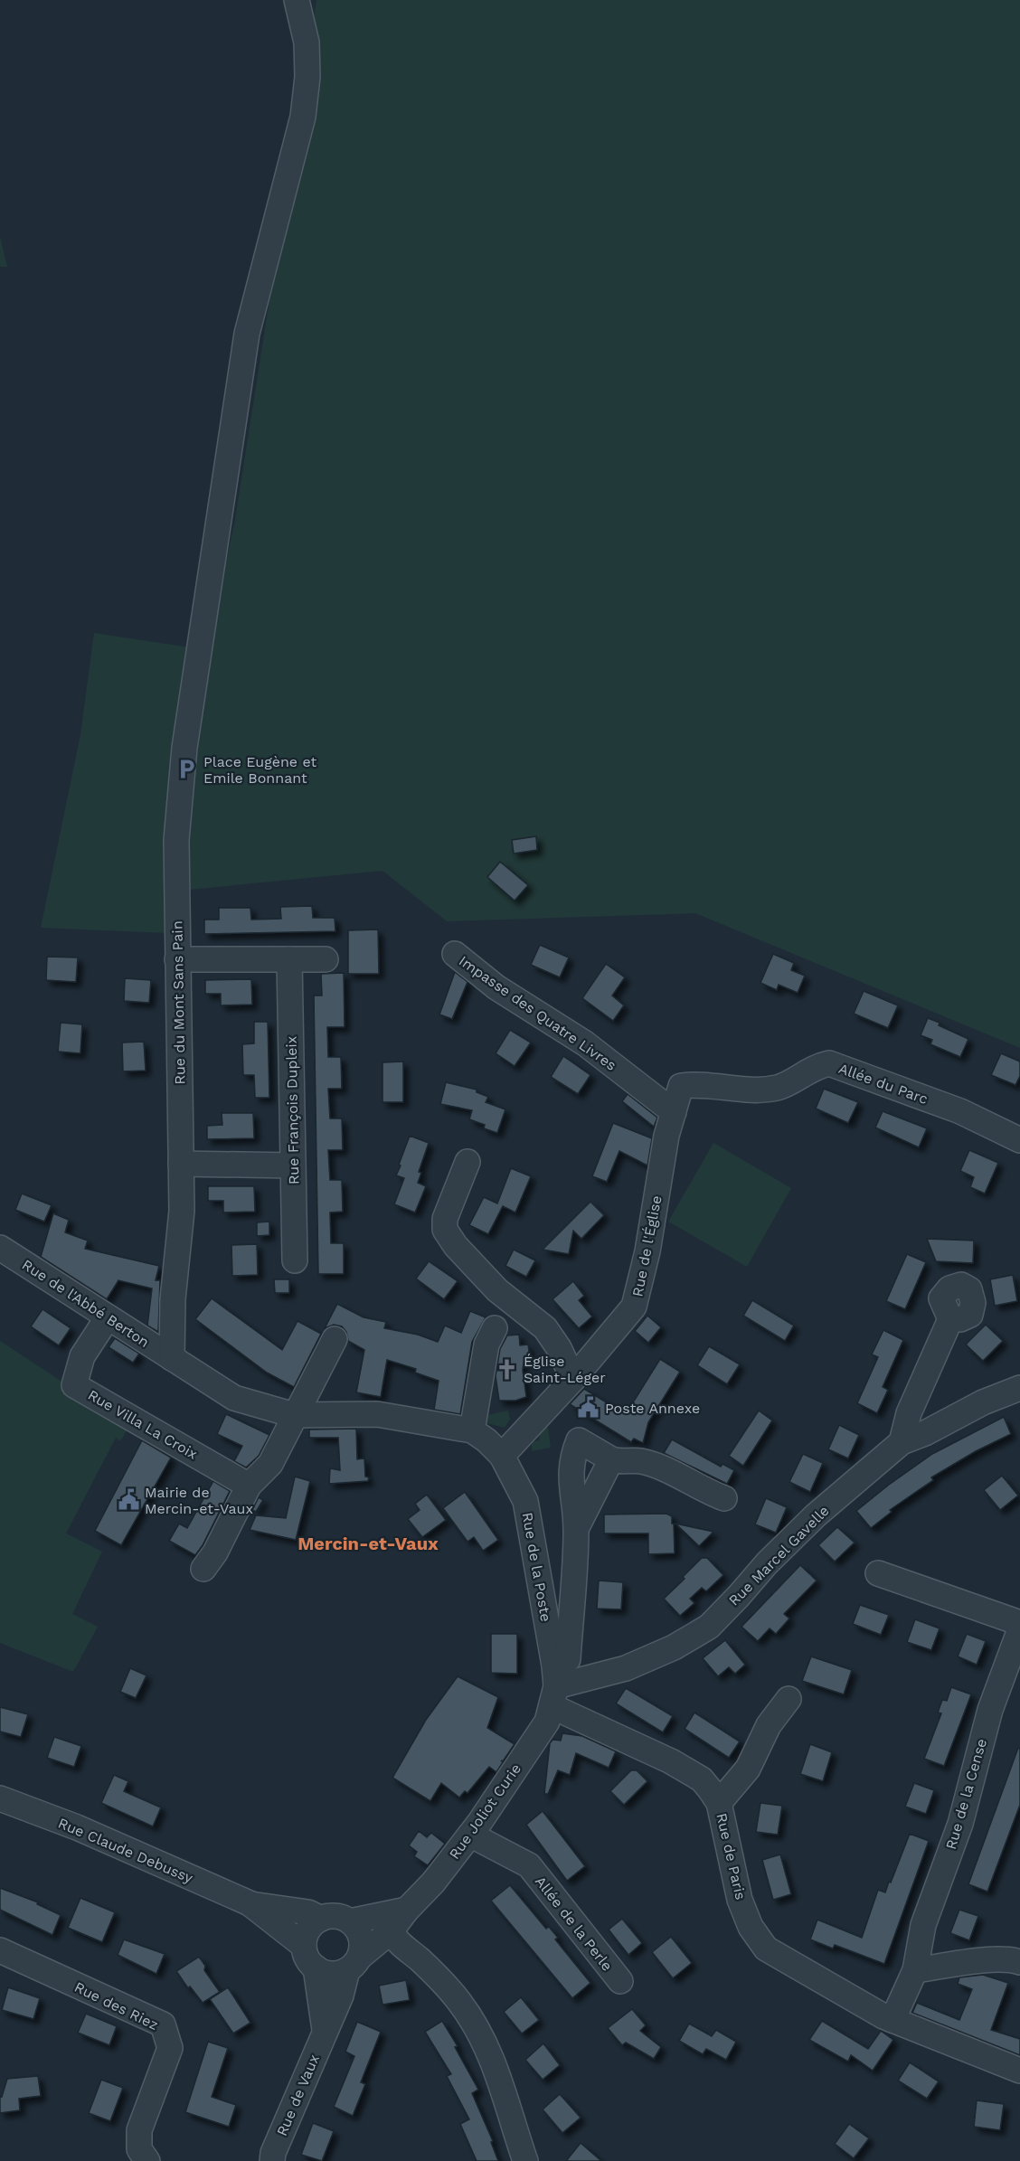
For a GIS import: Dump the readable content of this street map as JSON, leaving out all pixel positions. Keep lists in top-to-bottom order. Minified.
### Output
{"streets":{"street":["Rue du Mont Sans Pain","Impasse des Quatre Livres","Allée du Parc","Rue François Dupleix","Rue de l'Église","Rue de l'Abbé Berton","Rue Villa La Croix","Rue Marcel Gavelle","Rue de la Poste","Rue de la Cense","Rue Joliot Curie","Rue Claude Debussy","Rue de Paris","Allée de la Perle","Rue des Riez","Rue de Vaux"]},"crossings":[["Rue du Mont Sans Pain","Rue de l'Abbé Berton"],["Rue du Mont Sans Pain","Rue de la Poste"],["Impasse des Quatre Livres","Rue de l'Église"],["Allée du Parc","Rue de l'Église"],["Rue de l'Église","Rue de la Poste"],["Rue de l'Abbé Berton","Rue Villa La Croix"],["Rue de l'Abbé Berton","Rue de la Poste"],["Rue Marcel Gavelle","Rue de la Poste"],["Rue Marcel Gavelle","Rue Joliot Curie"],["Rue Marcel Gavelle","Rue de Paris"],["Rue de la Poste","Rue Joliot Curie"],["Rue de la Poste","Rue de Paris"],["Rue de la Cense","Rue de Paris"],["Rue Joliot Curie","Rue de Paris"],["Rue Joliot Curie","Allée de la Perle"],["Rue Joliot Curie","Rue de Vaux"]],"districts":["Mercin-et-Vaux"],"places":{"parking":["Place Eugène et Emile Bonnant"],"church":["Église Saint-Léger"],"public building":["Poste Annexe","Mairie de Mercin-et-Vaux"]}}
